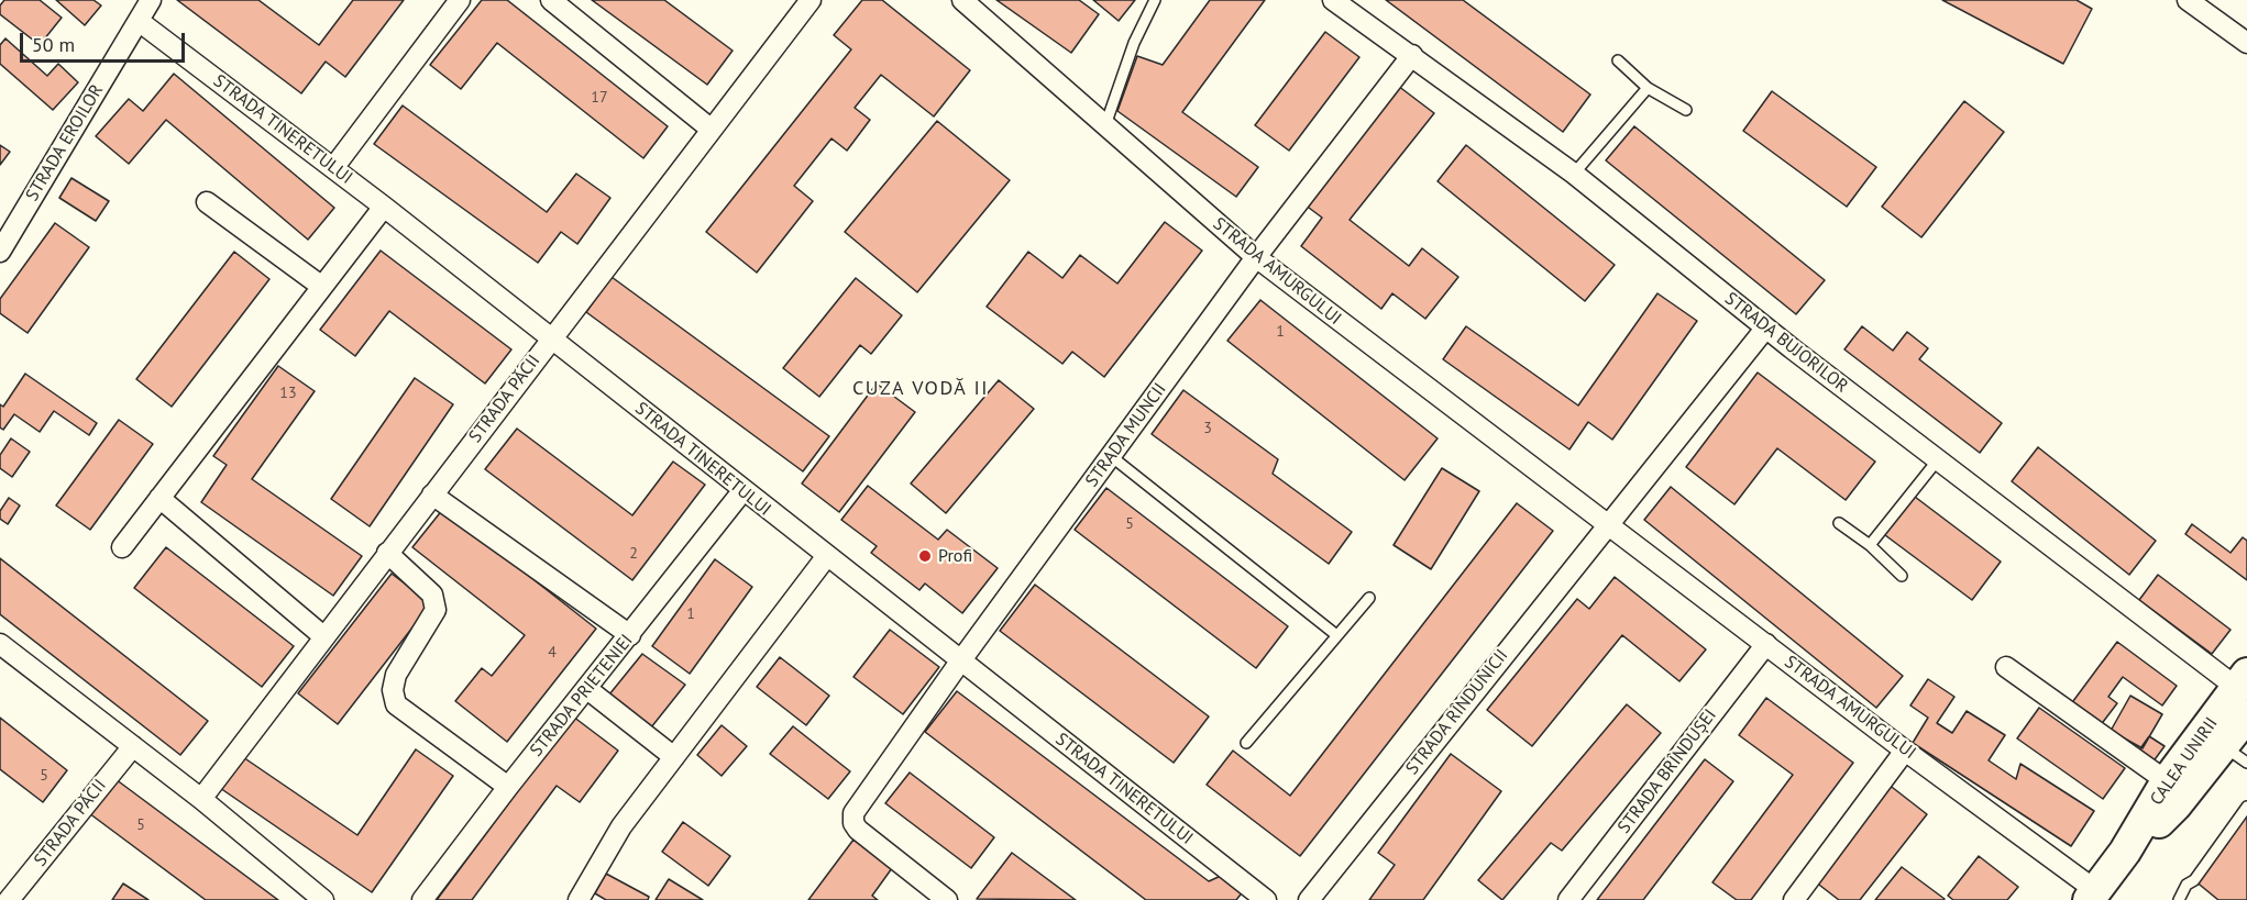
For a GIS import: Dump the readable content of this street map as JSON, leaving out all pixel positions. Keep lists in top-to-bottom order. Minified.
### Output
{"streets":{"main road":["CALEA UNIRII"],"street":["STRADA TINERETULUI","STRADA EROILOR","STRADA AMURGULUI","STRADA BUJORILOR","STRADA PĂCII","STRADA MUNCII","STRADA PRIETENIEI","STRADA RÎNDUNICII","STRADA BRÎNDUȘEI"]},"crossings":[["STRADA TINERETULUI","STRADA EROILOR"],["STRADA TINERETULUI","STRADA PĂCII"],["STRADA TINERETULUI","STRADA MUNCII"],["STRADA TINERETULUI","STRADA PRIETENIEI"],["STRADA AMURGULUI","STRADA MUNCII"],["STRADA AMURGULUI","STRADA RÎNDUNICII"],["STRADA AMURGULUI","CALEA UNIRII"],["STRADA AMURGULUI","STRADA BRÎNDUȘEI"],["STRADA BUJORILOR","STRADA MUNCII"],["STRADA BUJORILOR","CALEA UNIRII"]],"districts":["CUZA VODĂ II"],"places":["Profi"],"house_numbers":["17","1","13","3","5","2","1","4","5","5"],"scale_bar":"50 m"}
